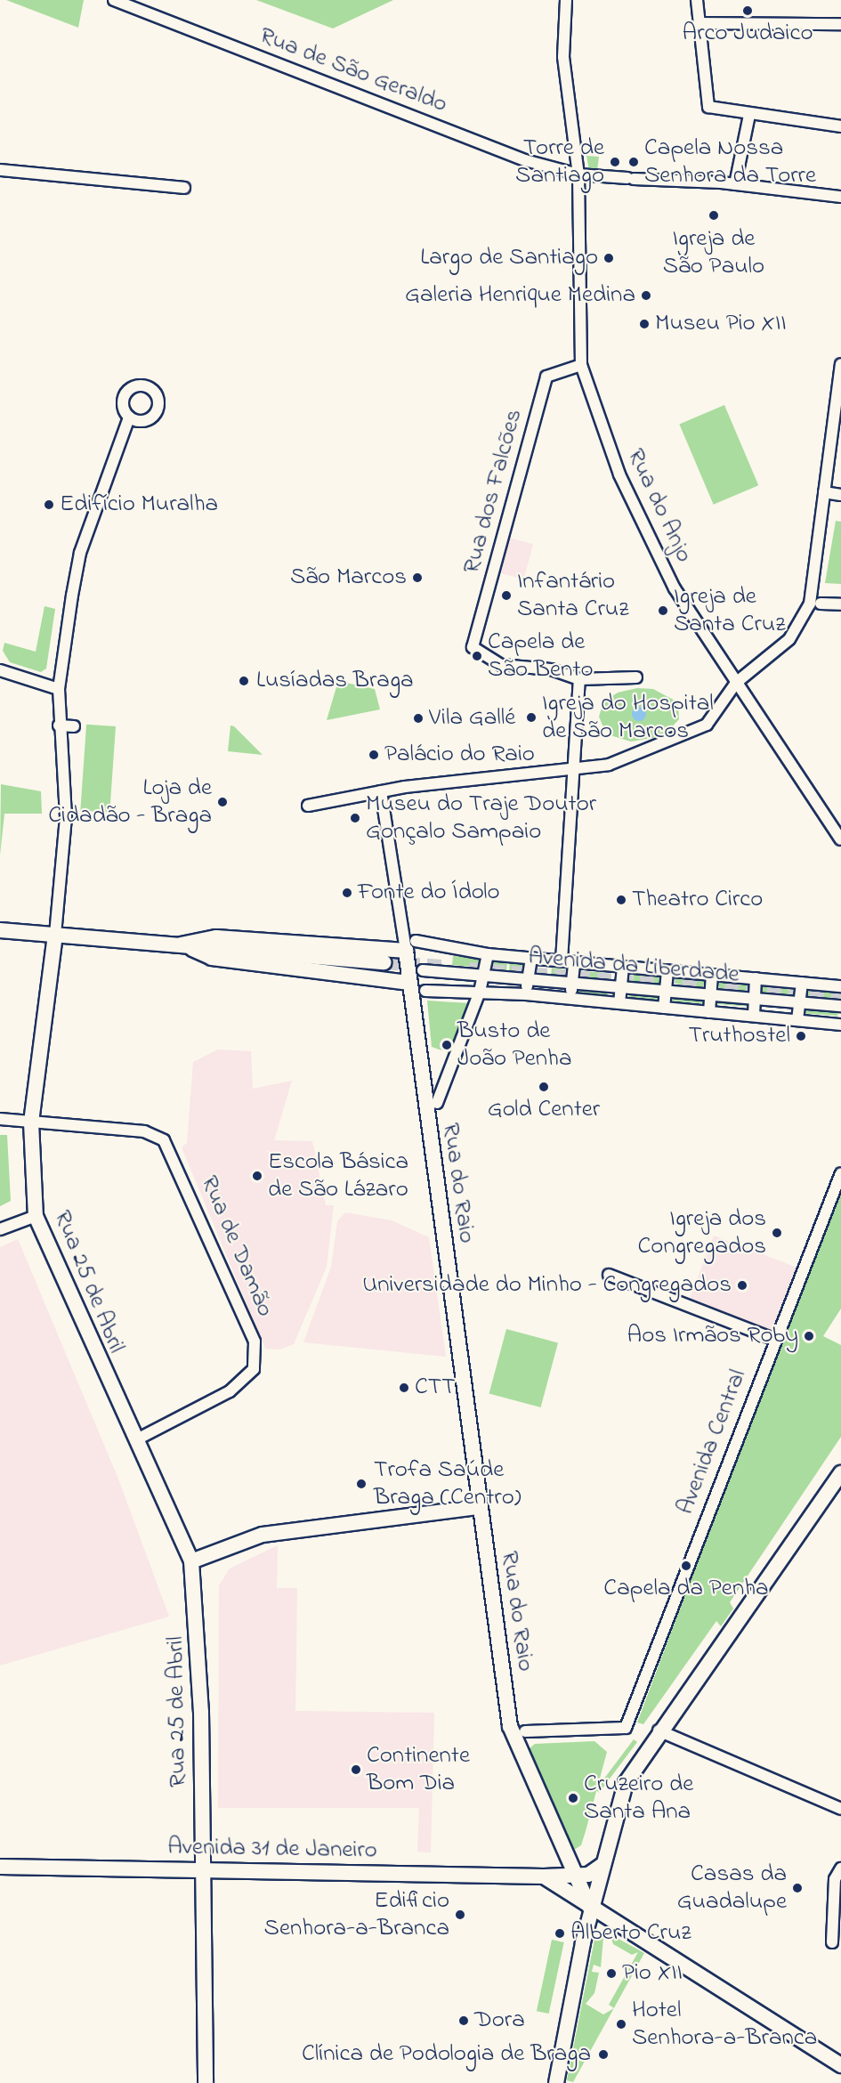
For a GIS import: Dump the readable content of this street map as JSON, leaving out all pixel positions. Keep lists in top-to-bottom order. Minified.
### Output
{"streets":{"street":["Rua de São Geraldo","Rua dos Falcões","Rua do Anjo","Avenida da Liberdade","Rua do Raio","Rua de Damão","Rua 25 de Abril","Avenida Central","Avenida 31 de Janeiro"]},"crossings":[["Rua dos Falcões","Rua do Anjo"],["Rua do Raio","Avenida Central"],["Rua do Raio","Avenida 31 de Janeiro"],["Rua de Damão","Rua 25 de Abril"],["Rua 25 de Abril","Avenida 31 de Janeiro"]],"places":["Arco Judaico","Torre de Santiago","Capela Nossa Senhora da Torre","Igreja de São Paulo","Largo de Santiago","Galeria Henrique Medina","Museu Pio XII","Edifício Muralha","São Marcos","Infantário Santa Cruz","Igreja de Santa Cruz","Capela de São Bento","Lusíadas Braga","Igreja do Hospital de São Marcos","Vila Gallé","Palácio do Raio","Loja de Cidadão - Braga","Museu do Traje Doutor Gonçalo Sampaio","Fonte do Ídolo","Theatro Circo","Truthostel","Busto de João Penha","Gold Center","Escola Básica de São Lázaro","Igreja dos Congregados","Universidade do Minho - Congregados","Aos Irmãos Roby","CTT","Trofa Saúde Braga (Centro)","Capela da Penha","Continente Bom Dia","Cruzeiro de Santa Ana","Casas da Guadalupe","Edificio Senhora-a-Branca","Alberto Cruz","Pio XII","Dora","Hotel Senhora-a-Branca","Clínica de Podologia de Braga"]}
